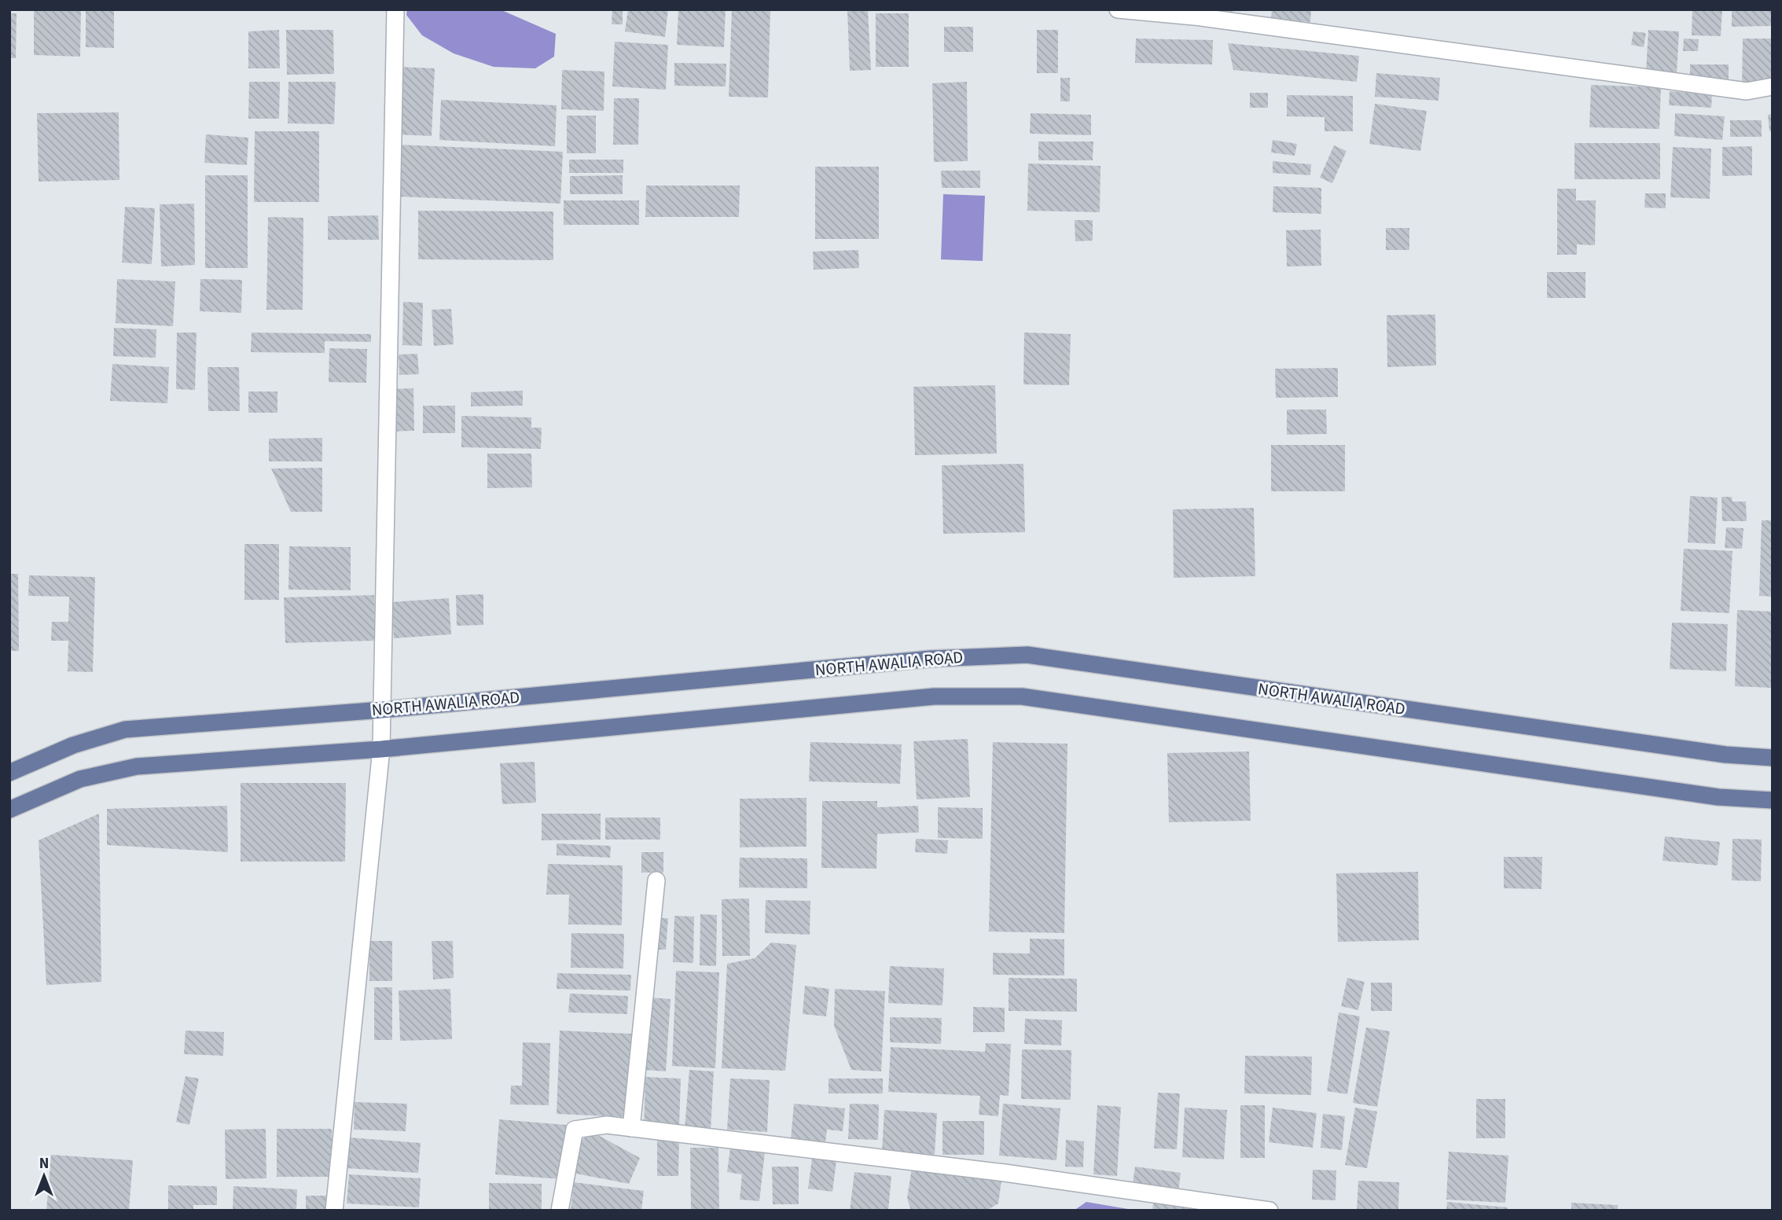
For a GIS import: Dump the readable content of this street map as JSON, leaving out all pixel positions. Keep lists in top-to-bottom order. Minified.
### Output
{"streets":{"main road":["NORTH AWALIA ROAD"]},"north":"top"}
